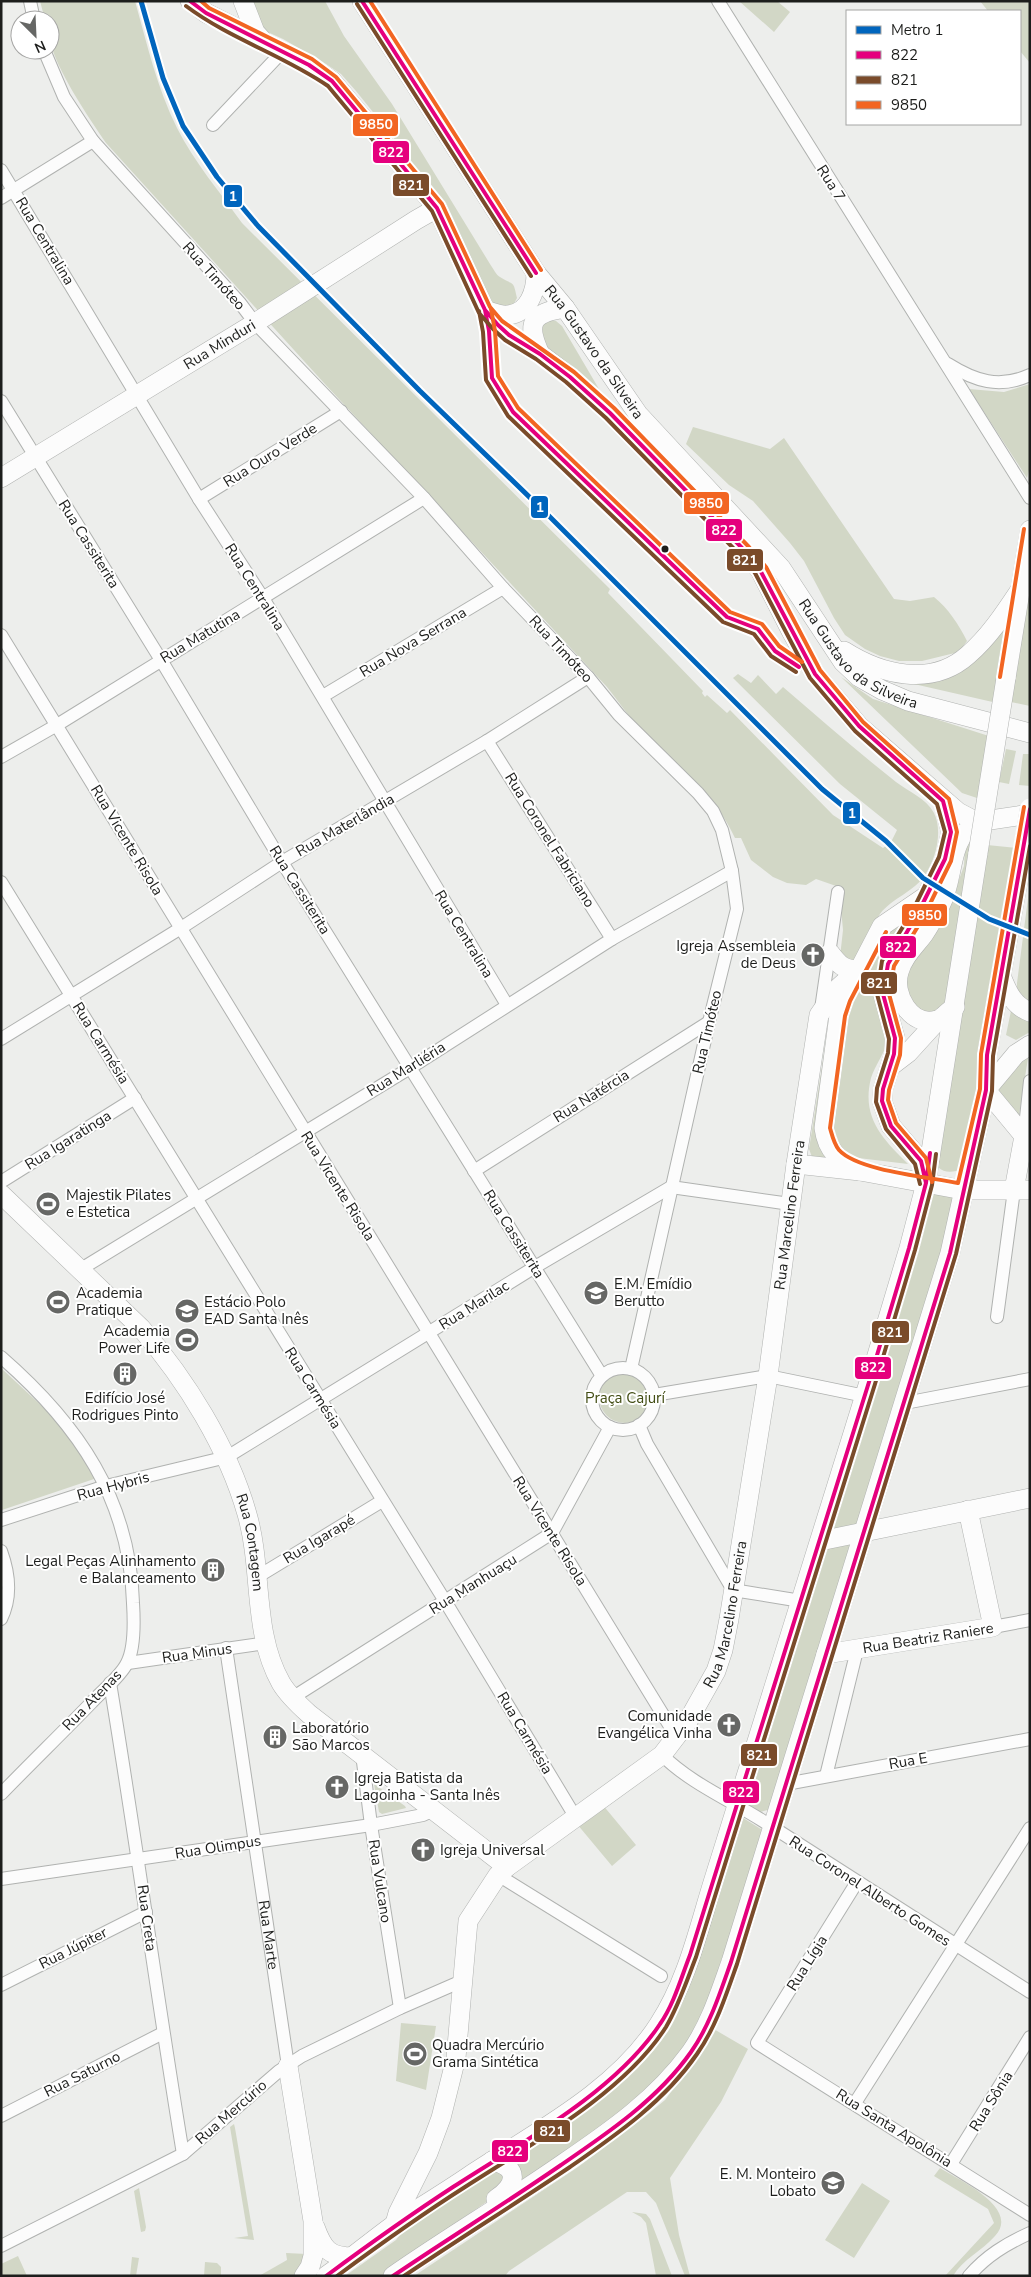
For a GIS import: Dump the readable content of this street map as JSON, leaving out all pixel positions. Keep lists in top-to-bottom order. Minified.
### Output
{"streets":{"main road":["Rua Minduri","Rua Gustavo da Silveira","Rua Marcelino Ferreira","Rua Contagem","Rua Beatriz Raniere","Rua Marte"],"street":["Rua 7","Rua Centralina","Rua Timóteo","Rua Ouro Verde","Rua Cassiterita","Rua Matutina","Rua Nova Serrana","Rua Materlândia","Rua Vicente Risola","Rua Coronel Fabriciano","Rua Carmésia","Rua Marliéria","Rua Natércia","Rua Igaratinga","Rua Marilac","Rua Hybris","Rua Igarapé","Rua Manhuaçu","Rua Minus","Rua Atenas","Rua E","Rua Olimpus","Rua Vulcano","Rua Coronel Alberto Gomes","Rua Creta","Rua Júpiter","Rua Lígia","Rua Saturno","Rua Sônia","Rua Mercúrio","Rua Santa Apolônia"]},"crossings":[["Rua Centralina","Rua Minduri"],["Rua Centralina","Rua Ouro Verde"],["Rua Centralina","Rua Matutina"],["Rua Centralina","Rua Nova Serrana"],["Rua Centralina","Rua Materlândia"],["Rua Centralina","Rua Marliéria"],["Rua Timóteo","Rua Minduri"],["Rua Timóteo","Rua Ouro Verde"],["Rua Timóteo","Rua Cassiterita"],["Rua Timóteo","Rua Matutina"],["Rua Timóteo","Rua Nova Serrana"],["Rua Timóteo","Rua Materlândia"],["Rua Timóteo","Rua Marliéria"],["Rua Timóteo","Rua Natércia"],["Rua Timóteo","Rua Marilac"],["Rua Timóteo","Rua Manhuaçu"],["Rua Minduri","Rua Cassiterita"],["Rua Cassiterita","Rua Matutina"],["Rua Cassiterita","Rua Materlândia"],["Rua Cassiterita","Rua Marliéria"],["Rua Cassiterita","Rua Natércia"],["Rua Cassiterita","Rua Marilac"],["Rua Cassiterita","Rua Manhuaçu"],["Rua Matutina","Rua Vicente Risola"],["Rua Materlândia","Rua Vicente Risola"],["Rua Materlândia","Rua Coronel Fabriciano"],["Rua Materlândia","Rua Carmésia"],["Rua Vicente Risola","Rua Marliéria"],["Rua Vicente Risola","Rua Marcelino Ferreira"],["Rua Vicente Risola","Rua Marilac"],["Rua Vicente Risola","Rua Manhuaçu"],["Rua Coronel Fabriciano","Rua Marliéria"],["Rua Carmésia","Rua Marliéria"],["Rua Carmésia","Rua Igaratinga"],["Rua Carmésia","Rua Marcelino Ferreira"],["Rua Carmésia","Rua Marilac"],["Rua Carmésia","Rua Igarapé"],["Rua Carmésia","Rua Manhuaçu"],["Rua Marliéria","Rua Contagem"],["Rua Marcelino Ferreira","Rua Contagem"],["Rua Marcelino Ferreira","Rua Coronel Alberto Gomes"],["Rua Marcelino Ferreira","Rua Mercúrio"],["Rua Marilac","Rua Hybris"],["Rua Marilac","Rua Contagem"],["Rua Hybris","Rua Contagem"],["Rua Hybris","Rua Atenas"],["Rua Igarapé","Rua Contagem"],["Rua Contagem","Rua Manhuaçu"],["Rua Contagem","Rua Minus"],["Rua Contagem","Rua Olimpus"],["Rua Contagem","Rua Vulcano"],["Rua Minus","Rua Atenas"],["Rua Minus","Rua Marte"],["Rua Atenas","Rua Creta"],["Rua Olimpus","Rua Vulcano"],["Rua Olimpus","Rua Creta"],["Rua Olimpus","Rua Marte"],["Rua Vulcano","Rua Mercúrio"],["Rua Coronel Alberto Gomes","Rua Lígia"],["Rua Creta","Rua Júpiter"],["Rua Creta","Rua Saturno"],["Rua Creta","Rua Mercúrio"],["Rua Marte","Rua Mercúrio"],["Rua Lígia","Rua Santa Apolônia"],["Rua Sônia","Rua Santa Apolônia"]],"parks":["Praça Cajurí"],"places":{"church":["Igreja Assembleia de Deus","Comunidade Evangélica Vinha","Igreja Batista da Lagoinha - Santa Inês","Igreja Universal"],"sports":["Majestik Pilates e Estetica","Academia Pratique","Academia Power Life","Quadra Mercúrio Grama Sintética"],"school or university":["E.M. Emídio Berutto","Estácio Polo EAD Santa Inês","E. M. Monteiro Lobato"],"building":["Edifício José Rodrigues Pinto","Legal Peças Alinhamento e Balanceamento","Laboratório São Marcos"]},"lines":["metro line 1","transit line 822","transit line 9850","transit line 821"],"legend":["Metro 1","822","821","9850"],"north":"bottom right"}
